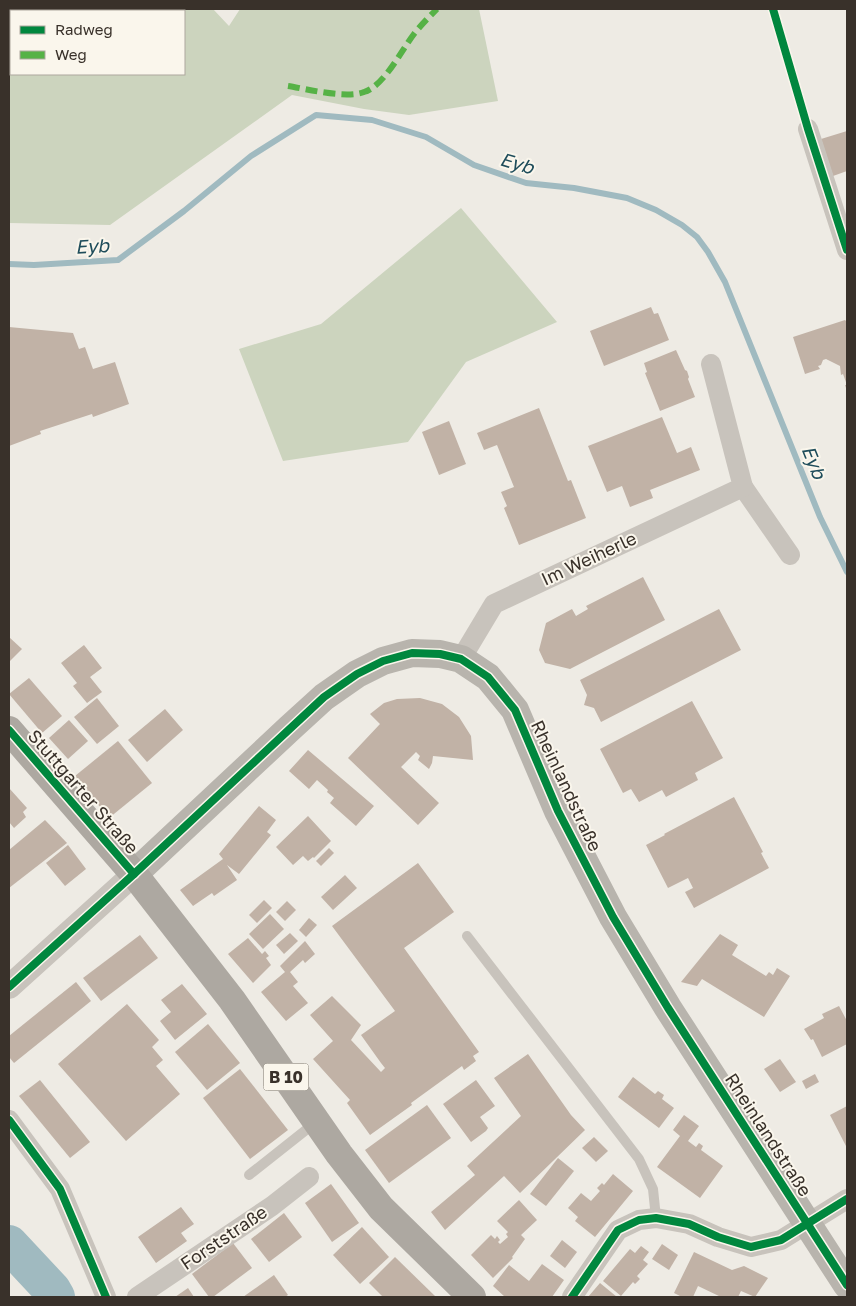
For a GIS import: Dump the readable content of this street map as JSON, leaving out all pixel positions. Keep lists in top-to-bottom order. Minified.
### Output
{"streets":{"main road":["Rheinlandstraße","Stuttgarter Straße","B 10"],"street":["Im Weiherle","Forststraße"]},"crossings":[["Im Weiherle","Rheinlandstraße"],["Rheinlandstraße","Stuttgarter Straße"]],"water":["Eyb"],"legend":["Radweg","Weg"]}
